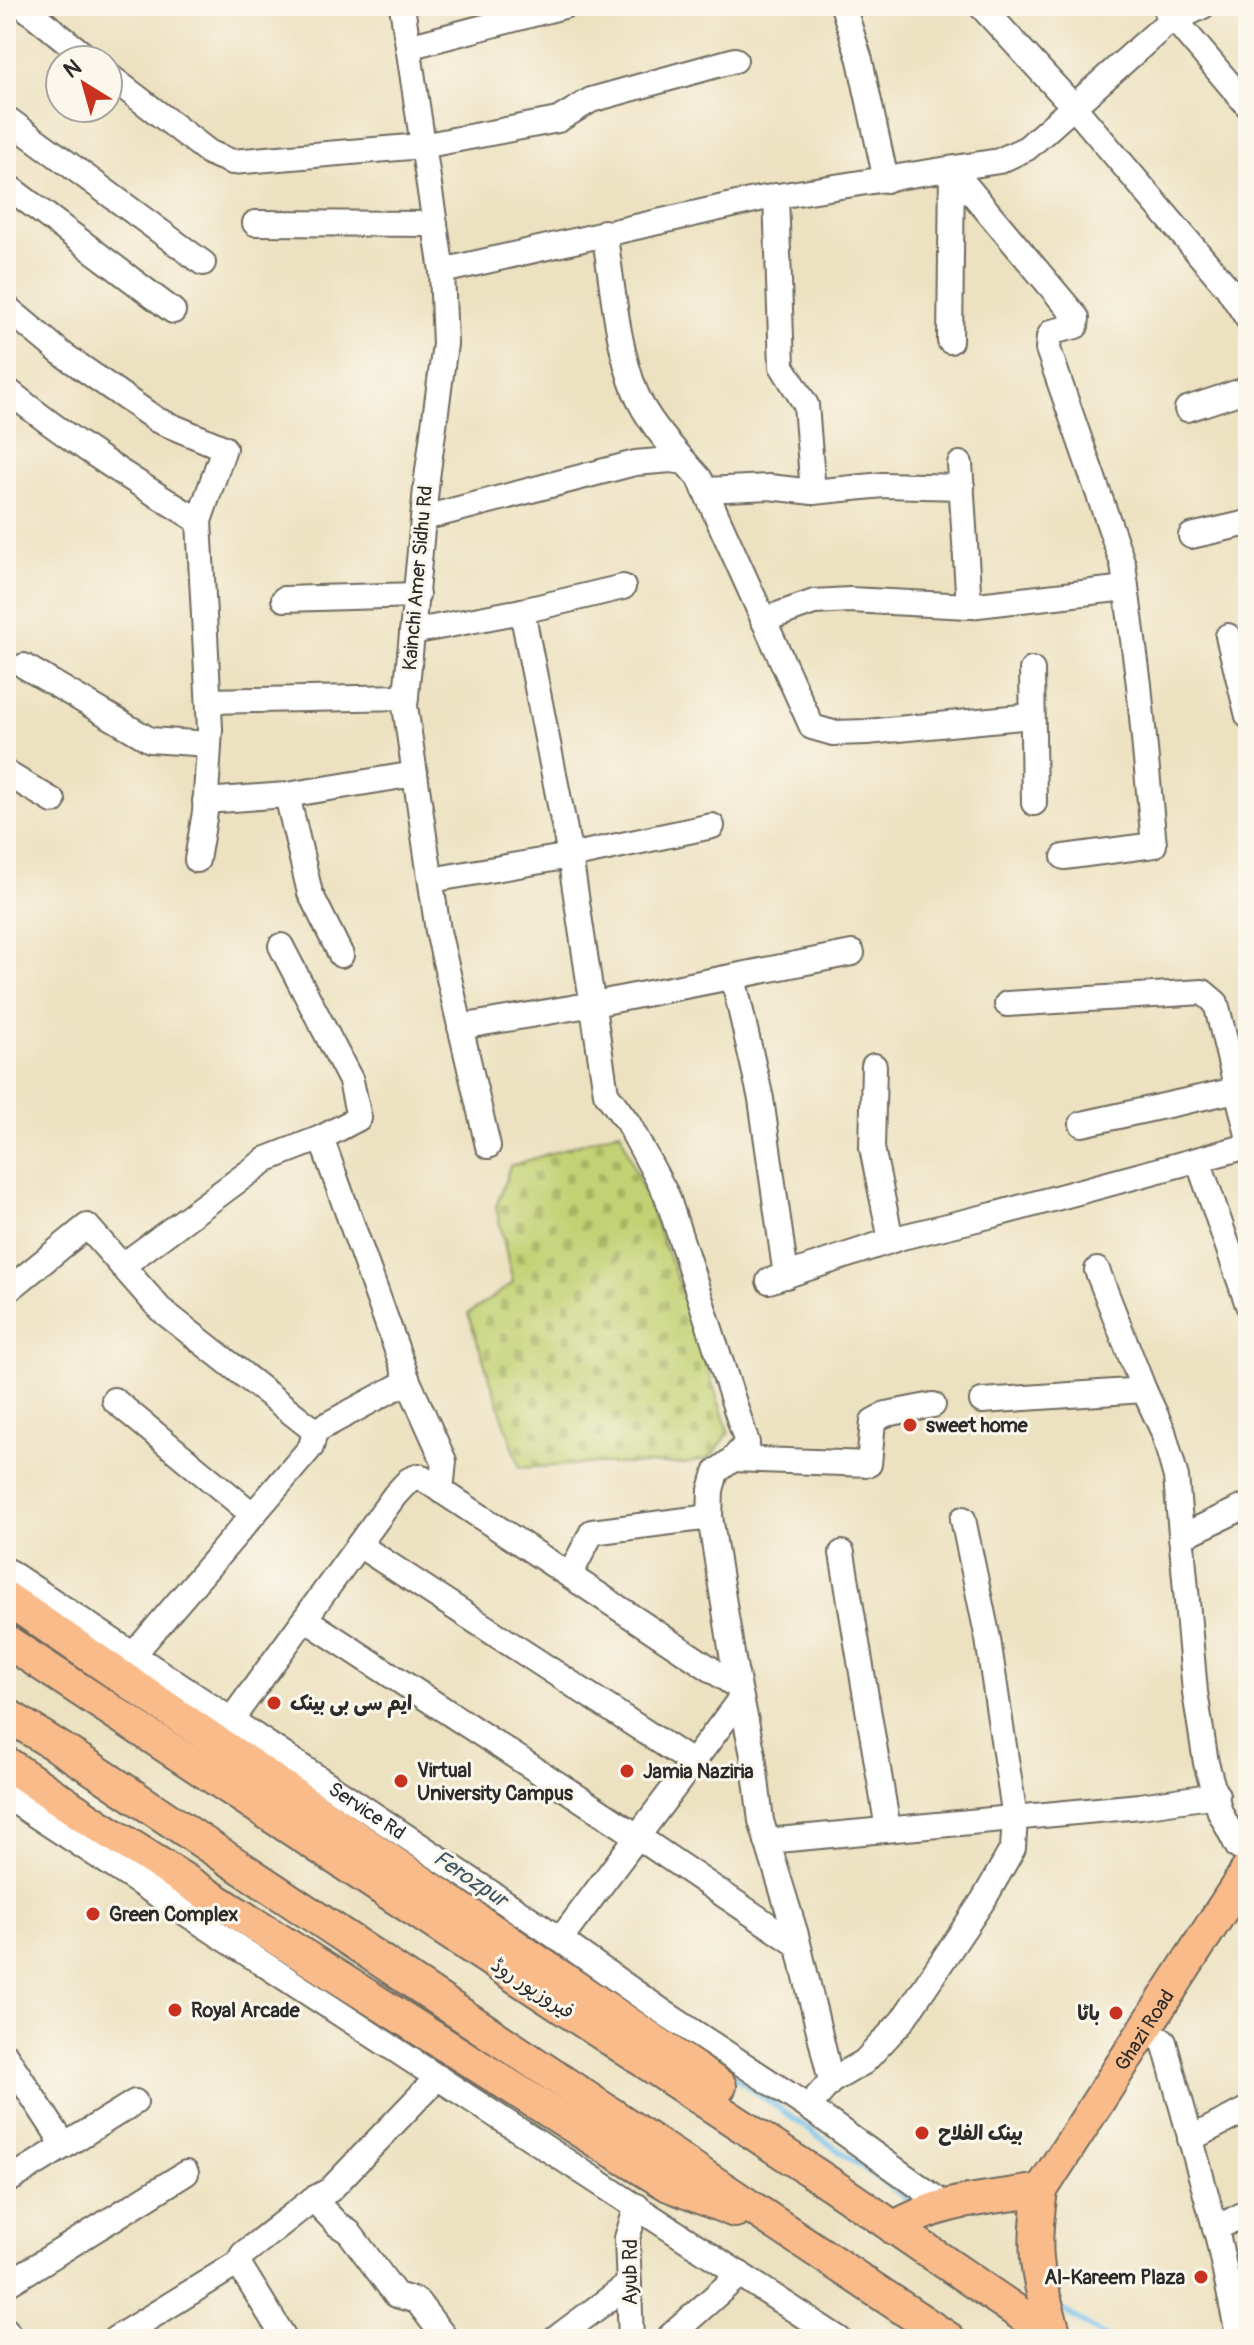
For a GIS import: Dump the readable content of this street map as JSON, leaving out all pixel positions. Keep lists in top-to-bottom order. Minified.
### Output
{"streets":{"main road":["فیروزپور روڈ","Ghazi Road"],"street":["Kainchi Amer Sidhu Rd","Service Rd","Ayub Rd"]},"crossings":[["فیروزپور روڈ","Ghazi Road"]],"water":["Ferozpur"],"places":["sweet home","ایم سی بی بینک","Jamia Naziria","Virtual University Campus","Green Complex","Royal Arcade","باٹا","بینک الفلاح","Al-Kareem Plaza"],"north":"top left"}
